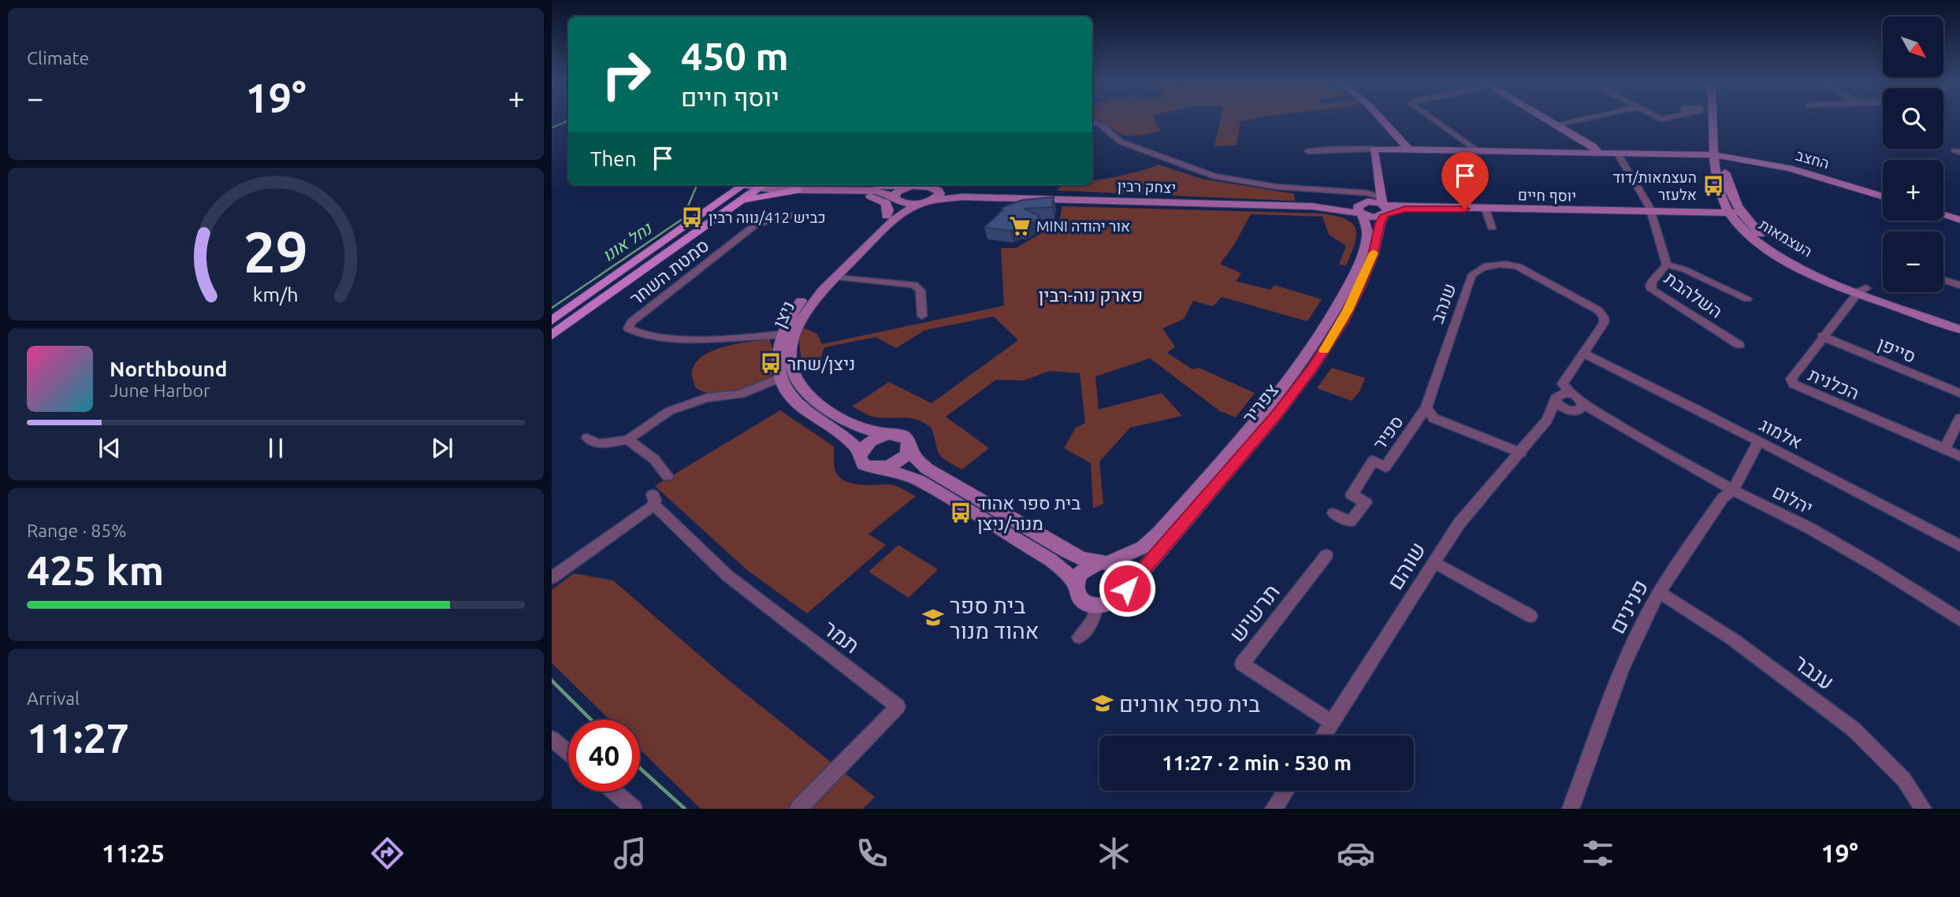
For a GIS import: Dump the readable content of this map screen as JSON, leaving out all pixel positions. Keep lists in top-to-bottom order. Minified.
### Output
{"streets":{"street":["החצב","יצחק רבין","יוסף חיים","העצמאות","סמטת השחר","השלהבת","שנהב","ניצן","סייפן","הכלנית","צפריר","ספיר","אלמוג","יהלום","שוהם","פנינים","תרשיש","תמר","ענבר"]},"crossings":[["החצב","העצמאות"],["החצב","השלהבת"],["החצב","צפריר"],["יצחק רבין","ניצן"],["יצחק רבין","צפריר"],["יוסף חיים","העצמאות"],["יוסף חיים","השלהבת"],["יוסף חיים","צפריר"],["העצמאות","הכלנית"],["סמטת השחר","ניצן"],["שנהב","ספיר"],["שנהב","אלמוג"],["סייפן","הכלנית"],["אלמוג","פנינים"],["יהלום","שוהם"],["יהלום","פנינים"],["שוהם","תרשיש"],["פנינים","ענבר"]],"water":["נחל אונו"],"parks":["פארק נוה-רבין"],"places":{"bus stop":["העצמאות/דוד אלעזר","כביש 412/נווה רבין","ניצן/שחר","בית ספר אהוד מנור/ניצן"],"supermarket":["MINI אור יהודה"],"school or university":["בית ספר אהוד מנור","בית ספר אורנים"]},"north":"bottom right","page":{"tile":["Climate",["Range · 85%","425 km"],["Arrival","11:27"]],"map_buttons":["+","−"],"turn":["450 m","יוסף חיים"],"heat":["−","19°","+"],"then":"Then","song":["Northbound","June Harbor"],"limit":"40","trip":"11:27 · 2 min · 530 m","tabs":["11:25","19°"],"gauge":["29","km/h"]}}
